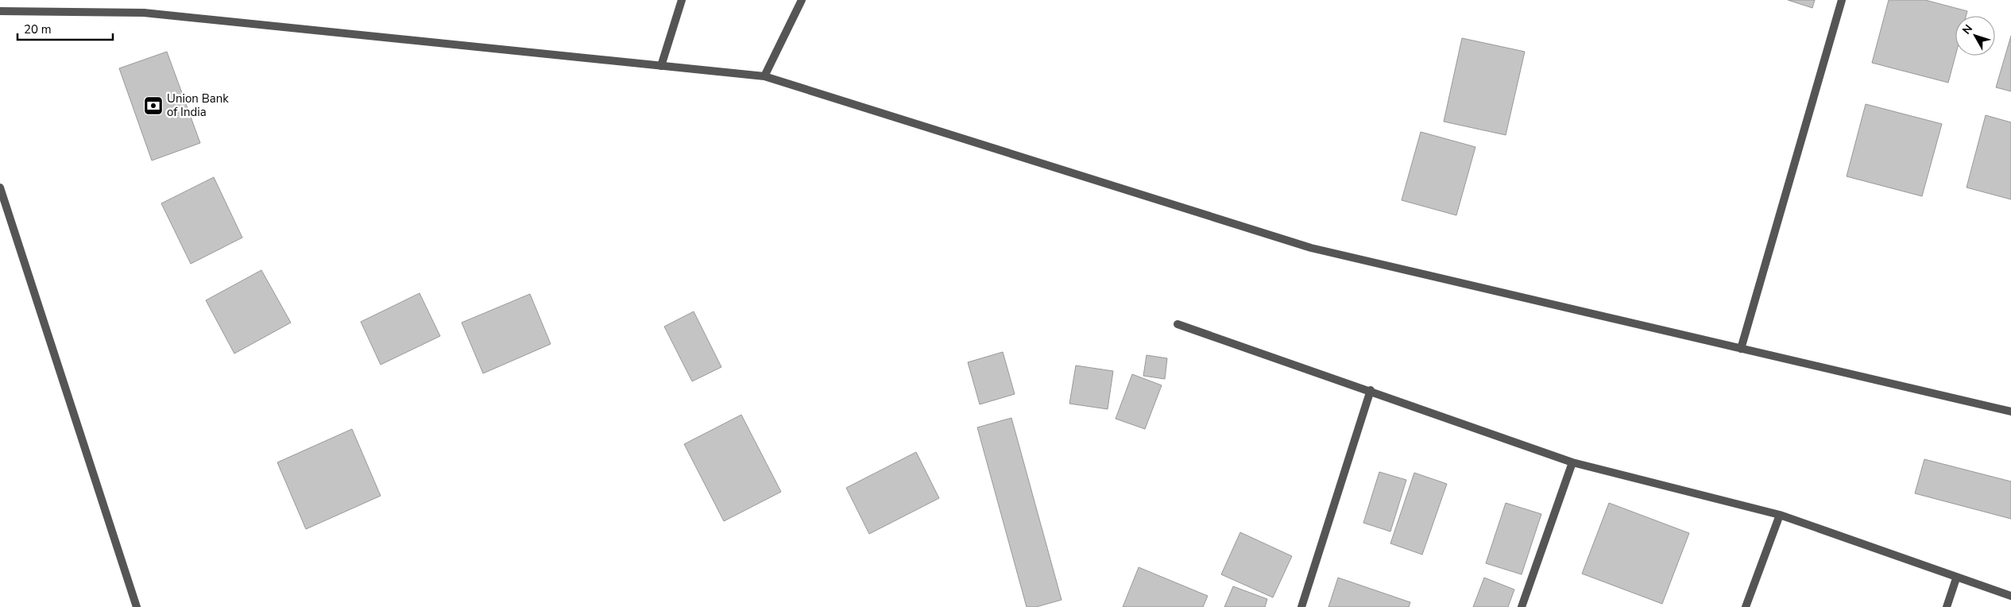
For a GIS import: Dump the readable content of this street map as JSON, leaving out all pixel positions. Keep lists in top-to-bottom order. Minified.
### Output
{"places":{"bank":["Union Bank of India"]},"scale_bar":"20 m","north":"top left"}
